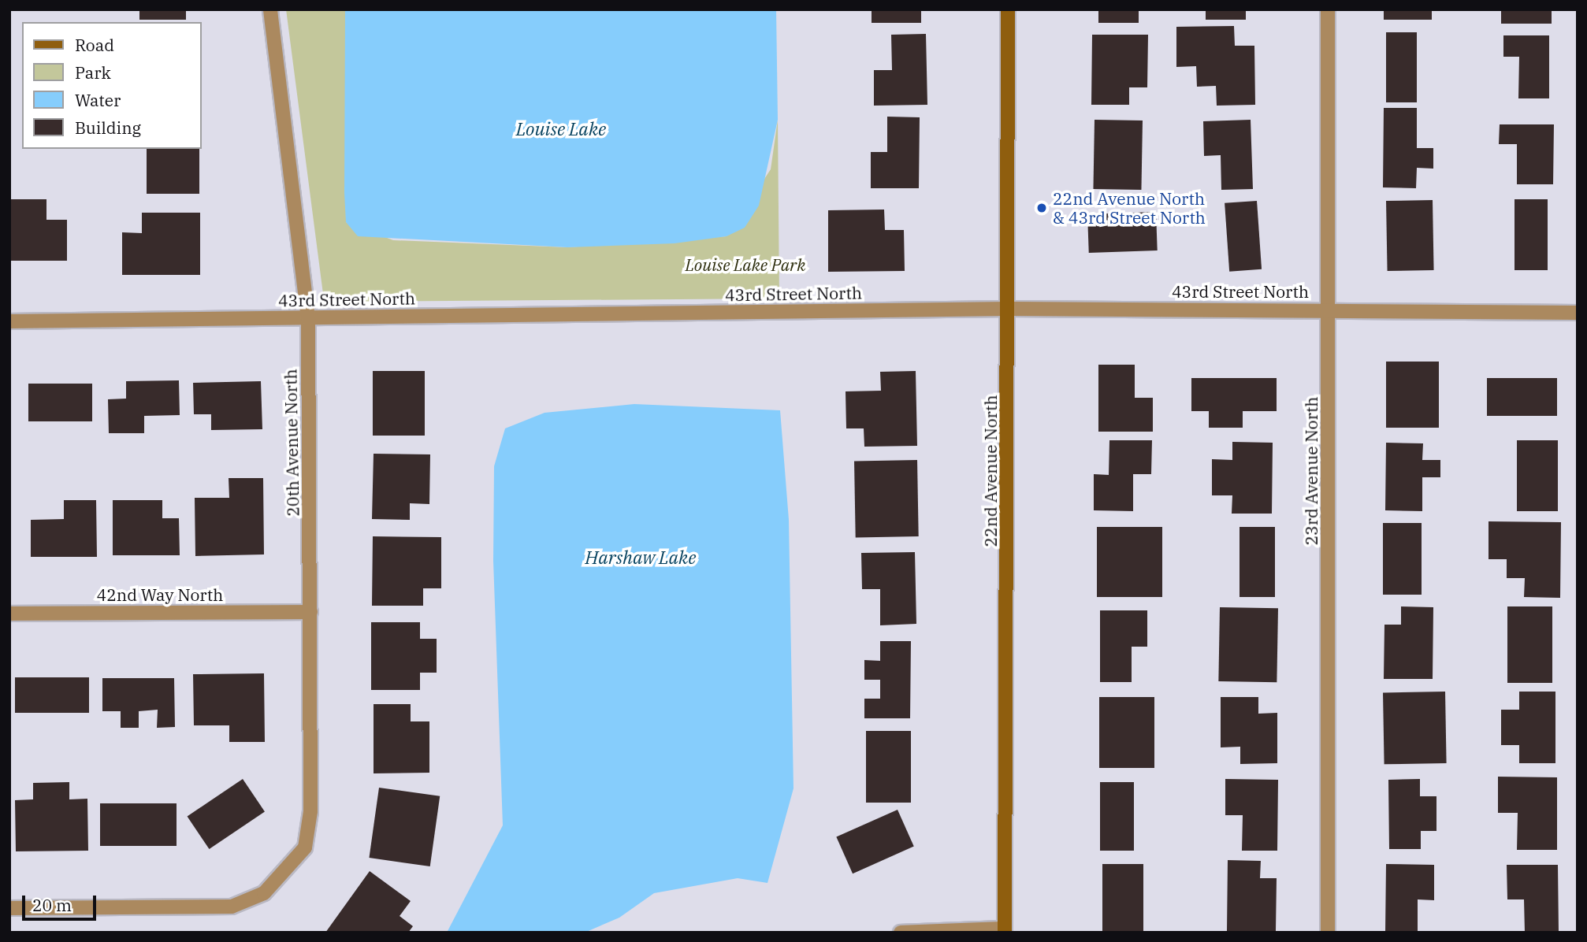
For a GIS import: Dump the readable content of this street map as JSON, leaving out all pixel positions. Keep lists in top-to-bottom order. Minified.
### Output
{"streets":{"main road":["22nd Avenue North"],"street":["43rd Street North","20th Avenue North","23rd Avenue North","42nd Way North"]},"crossings":[["43rd Street North","20th Avenue North"],["43rd Street North","22nd Avenue North"],["43rd Street North","23rd Avenue North"],["20th Avenue North","42nd Way North"]],"water":["Louise Lake","Harshaw Lake"],"parks":["Louise Lake Park"],"places":["22nd Avenue North & 43rd Street North"],"legend":["Road","Park","Water","Building"],"scale_bar":"20 m"}
